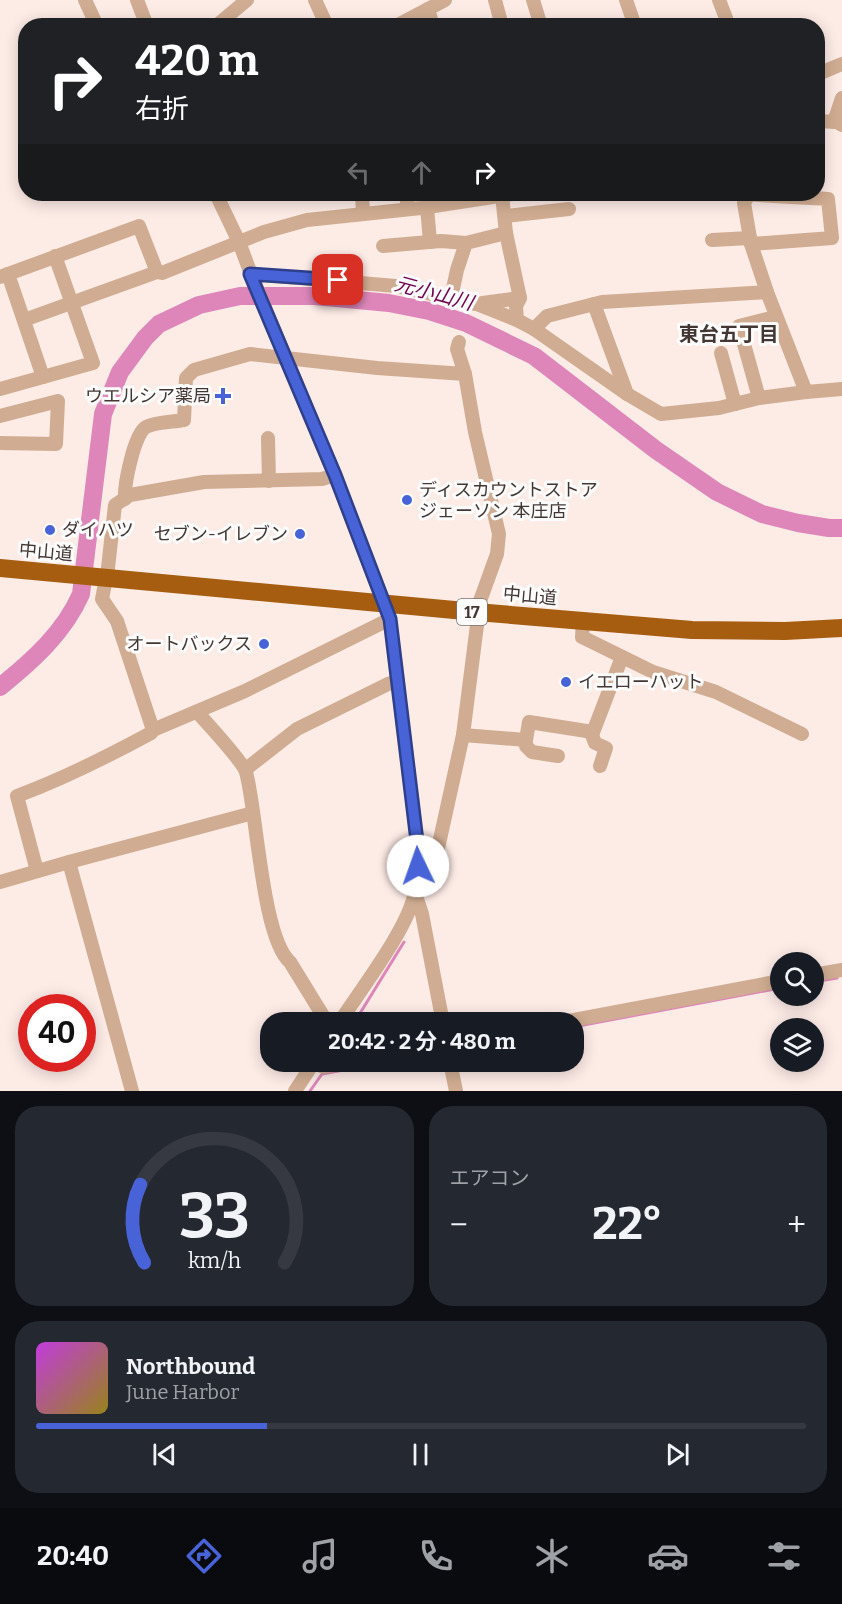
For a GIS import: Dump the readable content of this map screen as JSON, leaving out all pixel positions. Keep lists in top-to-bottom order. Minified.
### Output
{"streets":{"highway":["中山道","17"]},"districts":["東台五丁目"],"water":["元小山川"],"places":{"health":["ウエルシア薬局"],"other":["ディスカウントストア ジェーソン 本庄店","ダイハツ","セブン-イレブン","オートバックス","イエローハット"]},"page":{"turn":["420 m","右折"],"limit":"40","trip":"20:42 · 2 分 · 480 m","tile":"エアコン","heat":["−","22°","+"],"song":["Northbound","June Harbor"],"tabs":"20:40","gauge":["33","km/h"]}}
